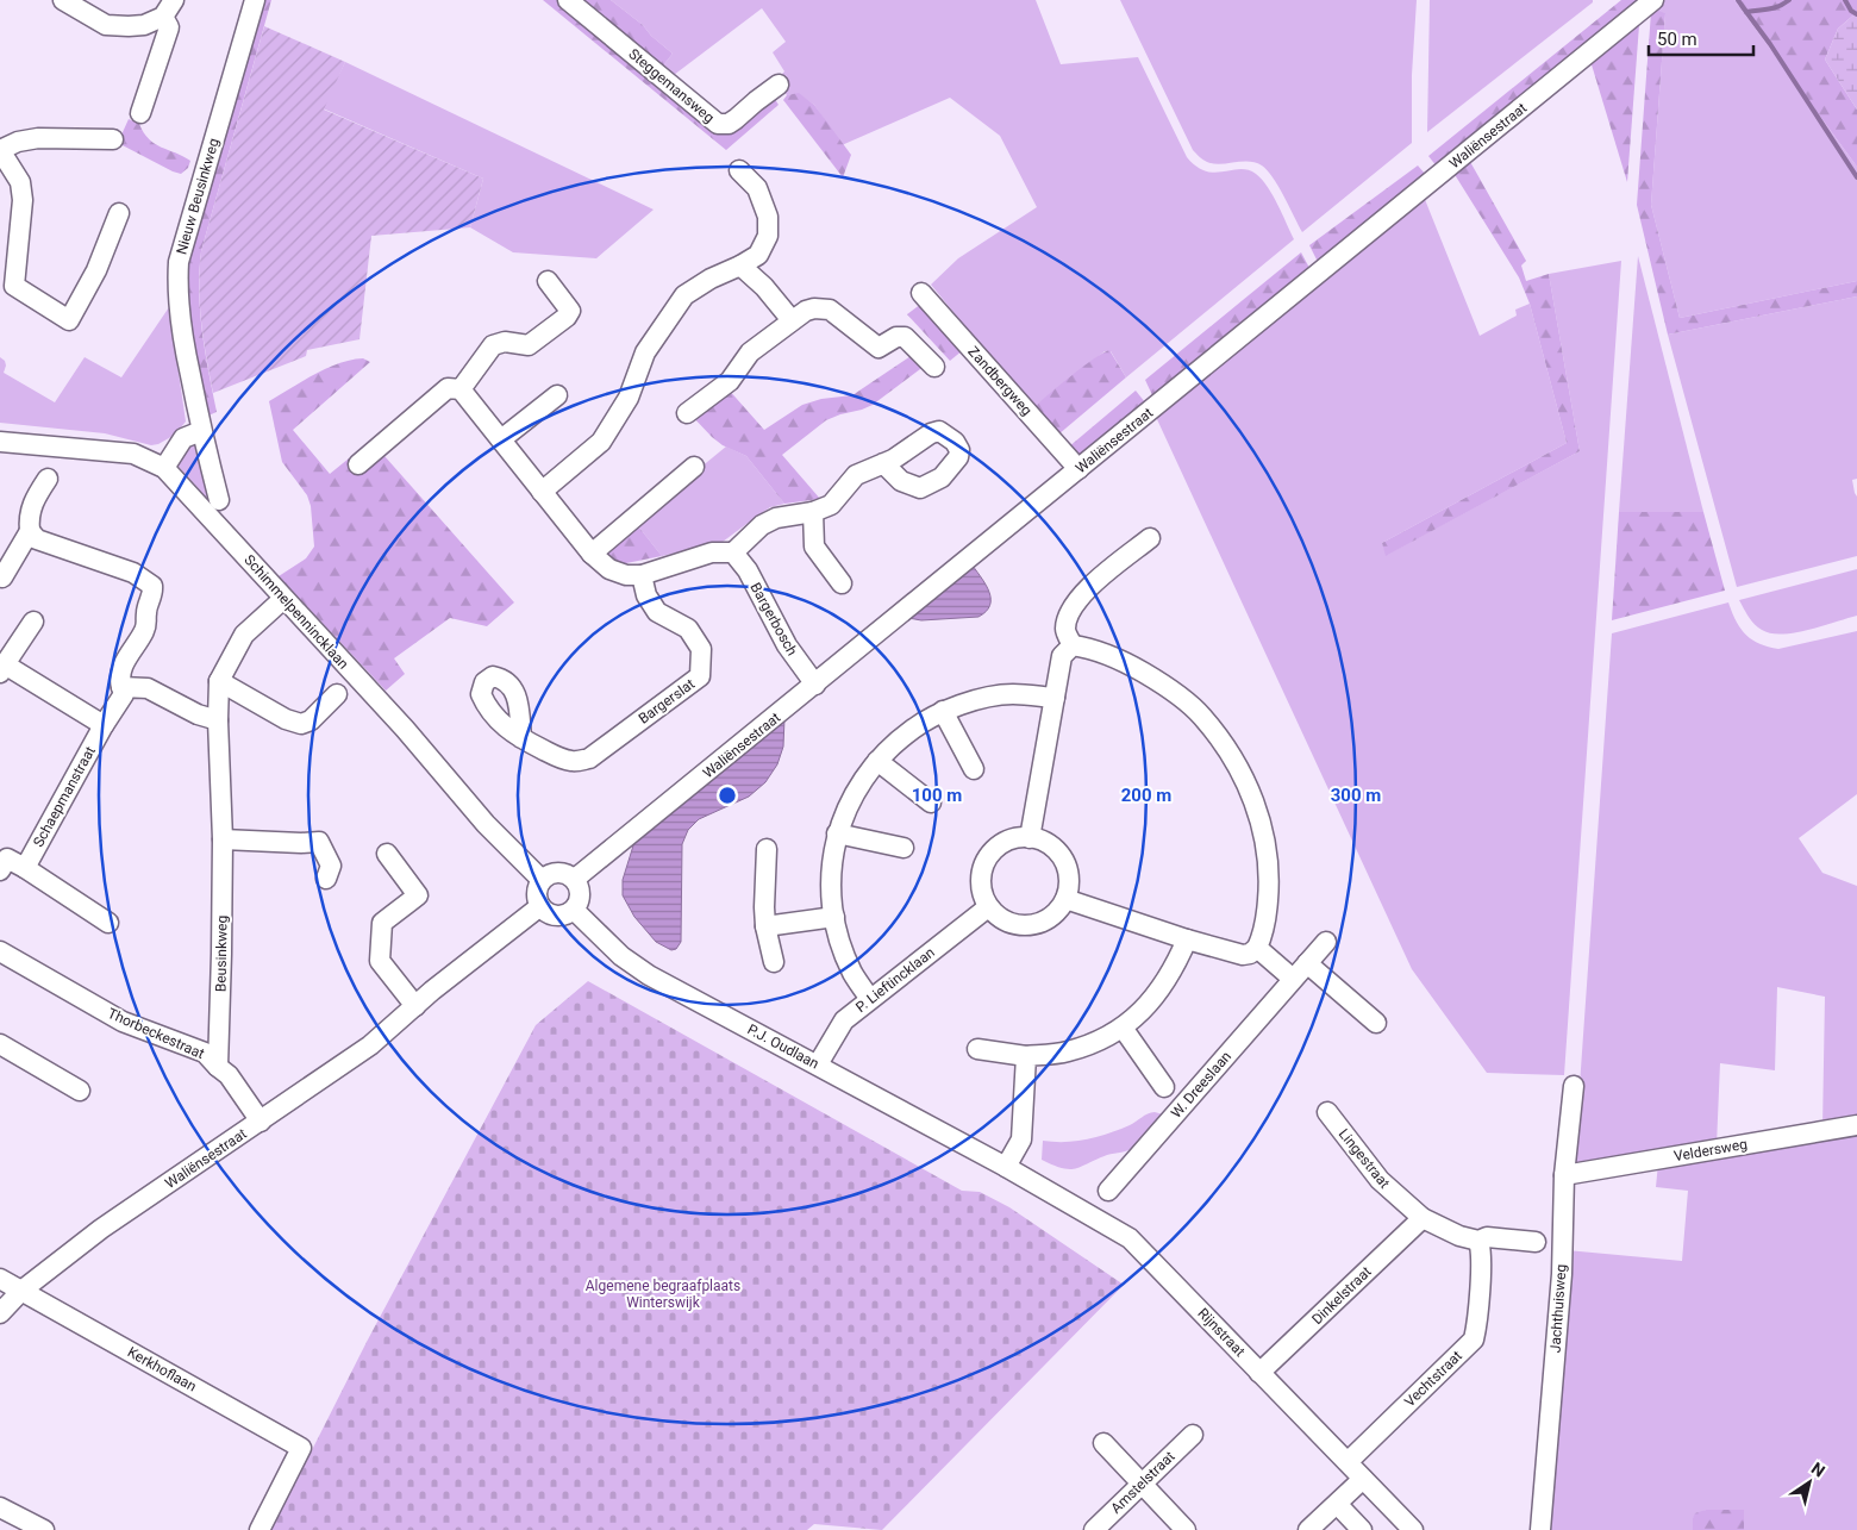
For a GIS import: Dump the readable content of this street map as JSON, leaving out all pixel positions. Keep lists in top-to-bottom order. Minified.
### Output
{"streets":{"street":["Steggemansweg","Waliënsestraat","Nieuw Beusinkweg","Zandbergweg","Schimmelpennincklaan","Bargerbosch","Bargerslat","Schaepmanstraat","Beusinkweg","P. Lieftincklaan","Thorbeckestraat","P.J. Oudlaan","W. Dreeslaan","Veldersweg","Lingestraat","Dinkelstraat","Jachthuisweg","Rijnstraat","Kerkhoflaan","Vechtstraat","Amstelstraat"]},"crossings":[["Waliënsestraat","Zandbergweg"],["Waliënsestraat","Schimmelpennincklaan"],["Waliënsestraat","Bargerbosch"],["Waliënsestraat","Thorbeckestraat"],["Waliënsestraat","P.J. Oudlaan"],["Waliënsestraat","Kerkhoflaan"],["Schimmelpennincklaan","P.J. Oudlaan"],["Beusinkweg","Thorbeckestraat"],["P. Lieftincklaan","P.J. Oudlaan"],["P.J. Oudlaan","Rijnstraat"],["Veldersweg","Jachthuisweg"],["Lingestraat","Dinkelstraat"],["Lingestraat","Vechtstraat"],["Dinkelstraat","Rijnstraat"],["Rijnstraat","Vechtstraat"]],"parks":["Algemene begraafplaats Winterswijk"],"scale_bar":"50 m","north":"top right","rings":["100 m","200 m","300 m"]}
